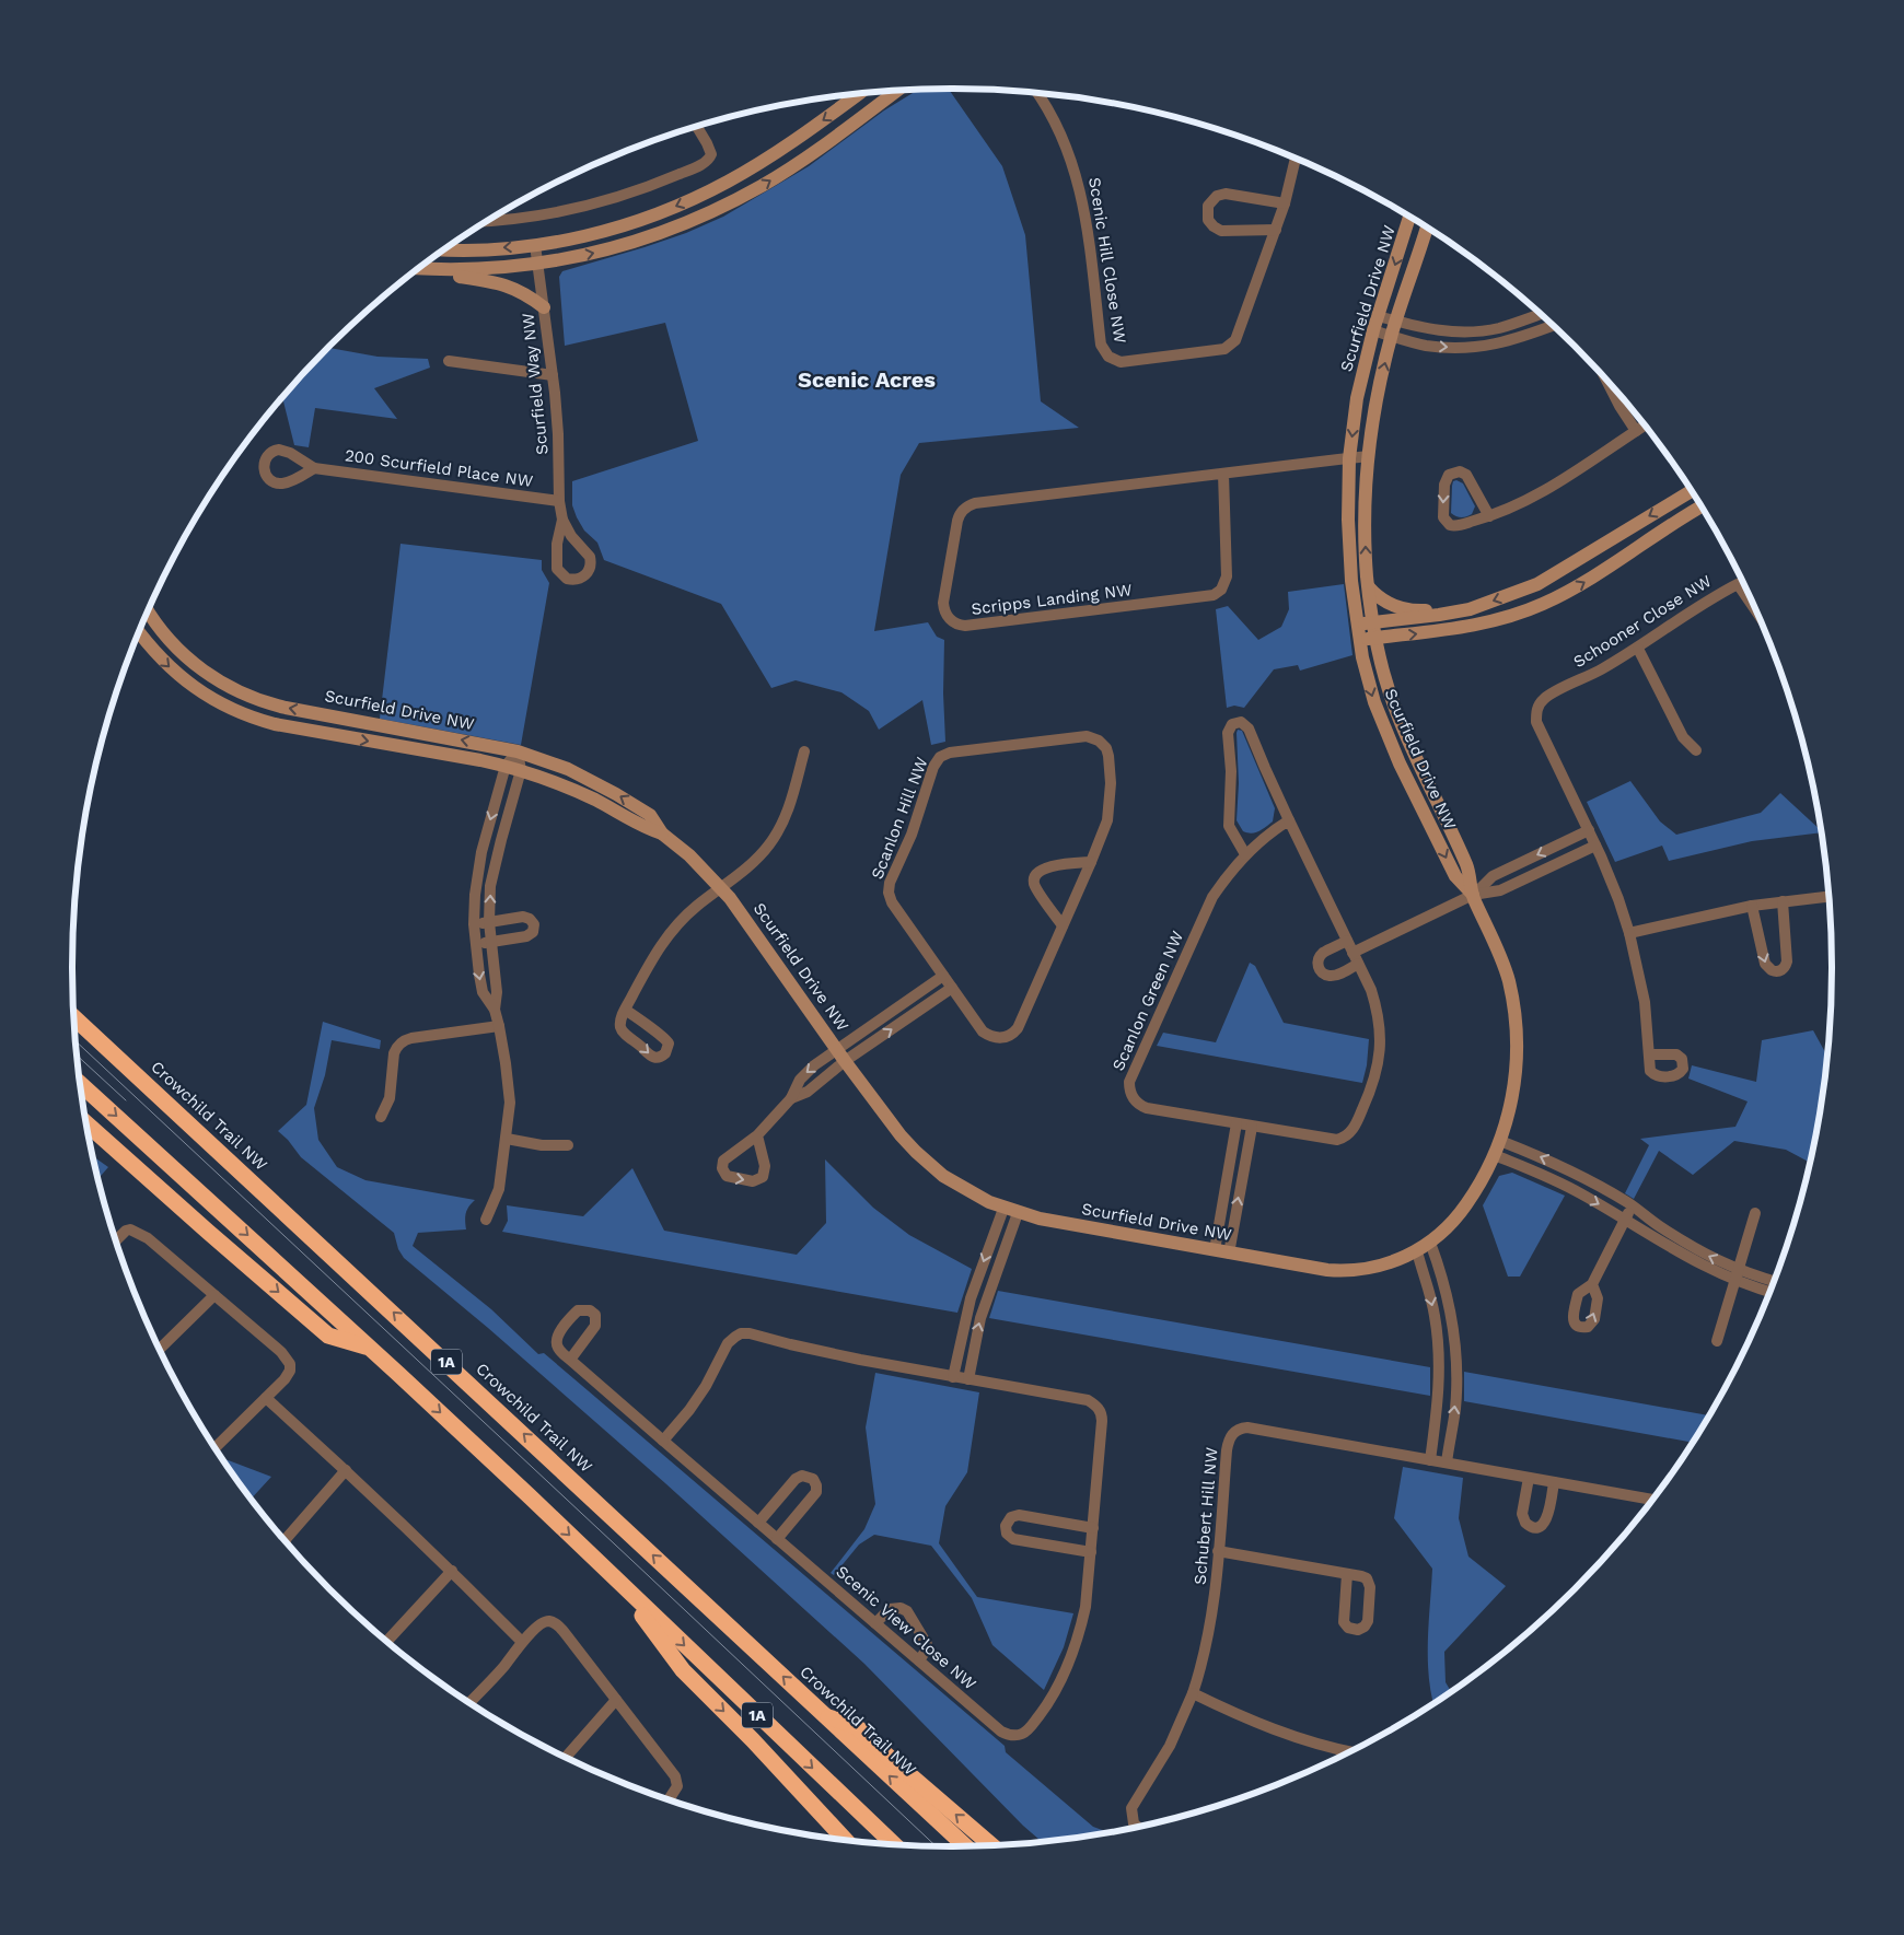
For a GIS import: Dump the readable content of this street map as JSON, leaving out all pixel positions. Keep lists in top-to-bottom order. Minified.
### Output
{"streets":{"highway":["Crowchild Trail NW","1A"],"street":["Scenic Hill Close NW","Scurfield Drive NW","Scurfield Way NW","200 Scurfield Place NW","Scripps Landing NW","Schooner Close NW","Scanlon Hill NW","Scanlon Green NW","Schubert Hill NW","Scenic View Close NW"]},"crossings":[["Scurfield Drive NW","Scripps Landing NW"],["Scurfield Way NW","200 Scurfield Place NW"]],"districts":["Scenic Acres"]}
